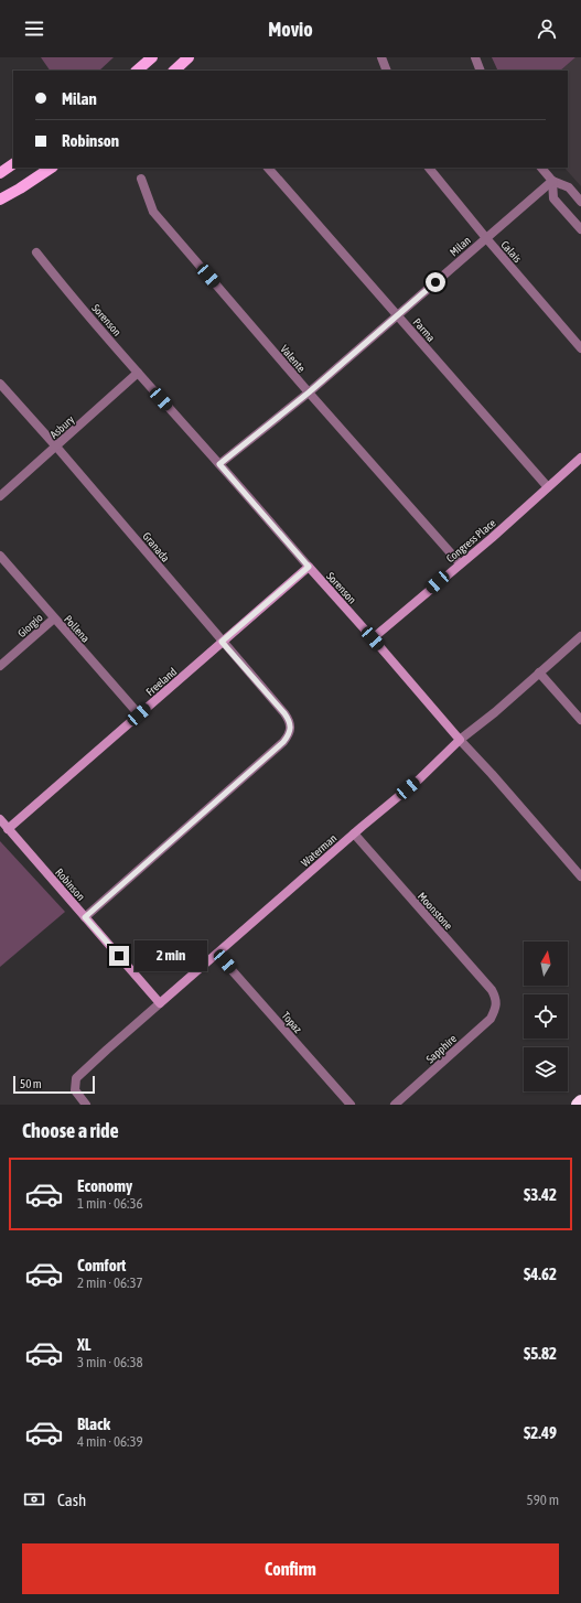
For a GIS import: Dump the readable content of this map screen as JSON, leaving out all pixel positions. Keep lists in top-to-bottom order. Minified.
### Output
{"streets":{"street":["Milan","Calais","Sorenson","Parma","Valente","Asbury","Congress Place","Granada","Giorgio","Pollena","Freeland","Waterman","Robinson","Moonstone","Topaz","Sapphire"]},"crossings":[["Milan","Calais"],["Milan","Sorenson"],["Milan","Parma"],["Milan","Valente"],["Sorenson","Asbury"],["Sorenson","Congress Place"],["Sorenson","Freeland"],["Sorenson","Waterman"],["Parma","Congress Place"],["Valente","Congress Place"],["Asbury","Granada"],["Granada","Freeland"],["Granada","Robinson"],["Giorgio","Pollena"],["Pollena","Freeland"],["Freeland","Robinson"],["Waterman","Robinson"],["Waterman","Moonstone"],["Waterman","Topaz"],["Moonstone","Sapphire"]],"scale_bar":"50 m","north":"top","page":{"header":"Movio","banner":["Milan","Robinson"],"bubble":"2 min","scale":"50 m","heading":"Choose a ride","list":[{"name":"Economy","note":"1 min · 06:36","value":"$3.42"},{"name":"Comfort","note":"2 min · 06:37","value":"$4.62"},{"name":"XL","note":"3 min · 06:38","value":"$5.82"},{"name":"Black","note":"4 min · 06:39","value":"$2.49"}],"pay":["Cash","590 m"],"buttons":"Confirm"}}
